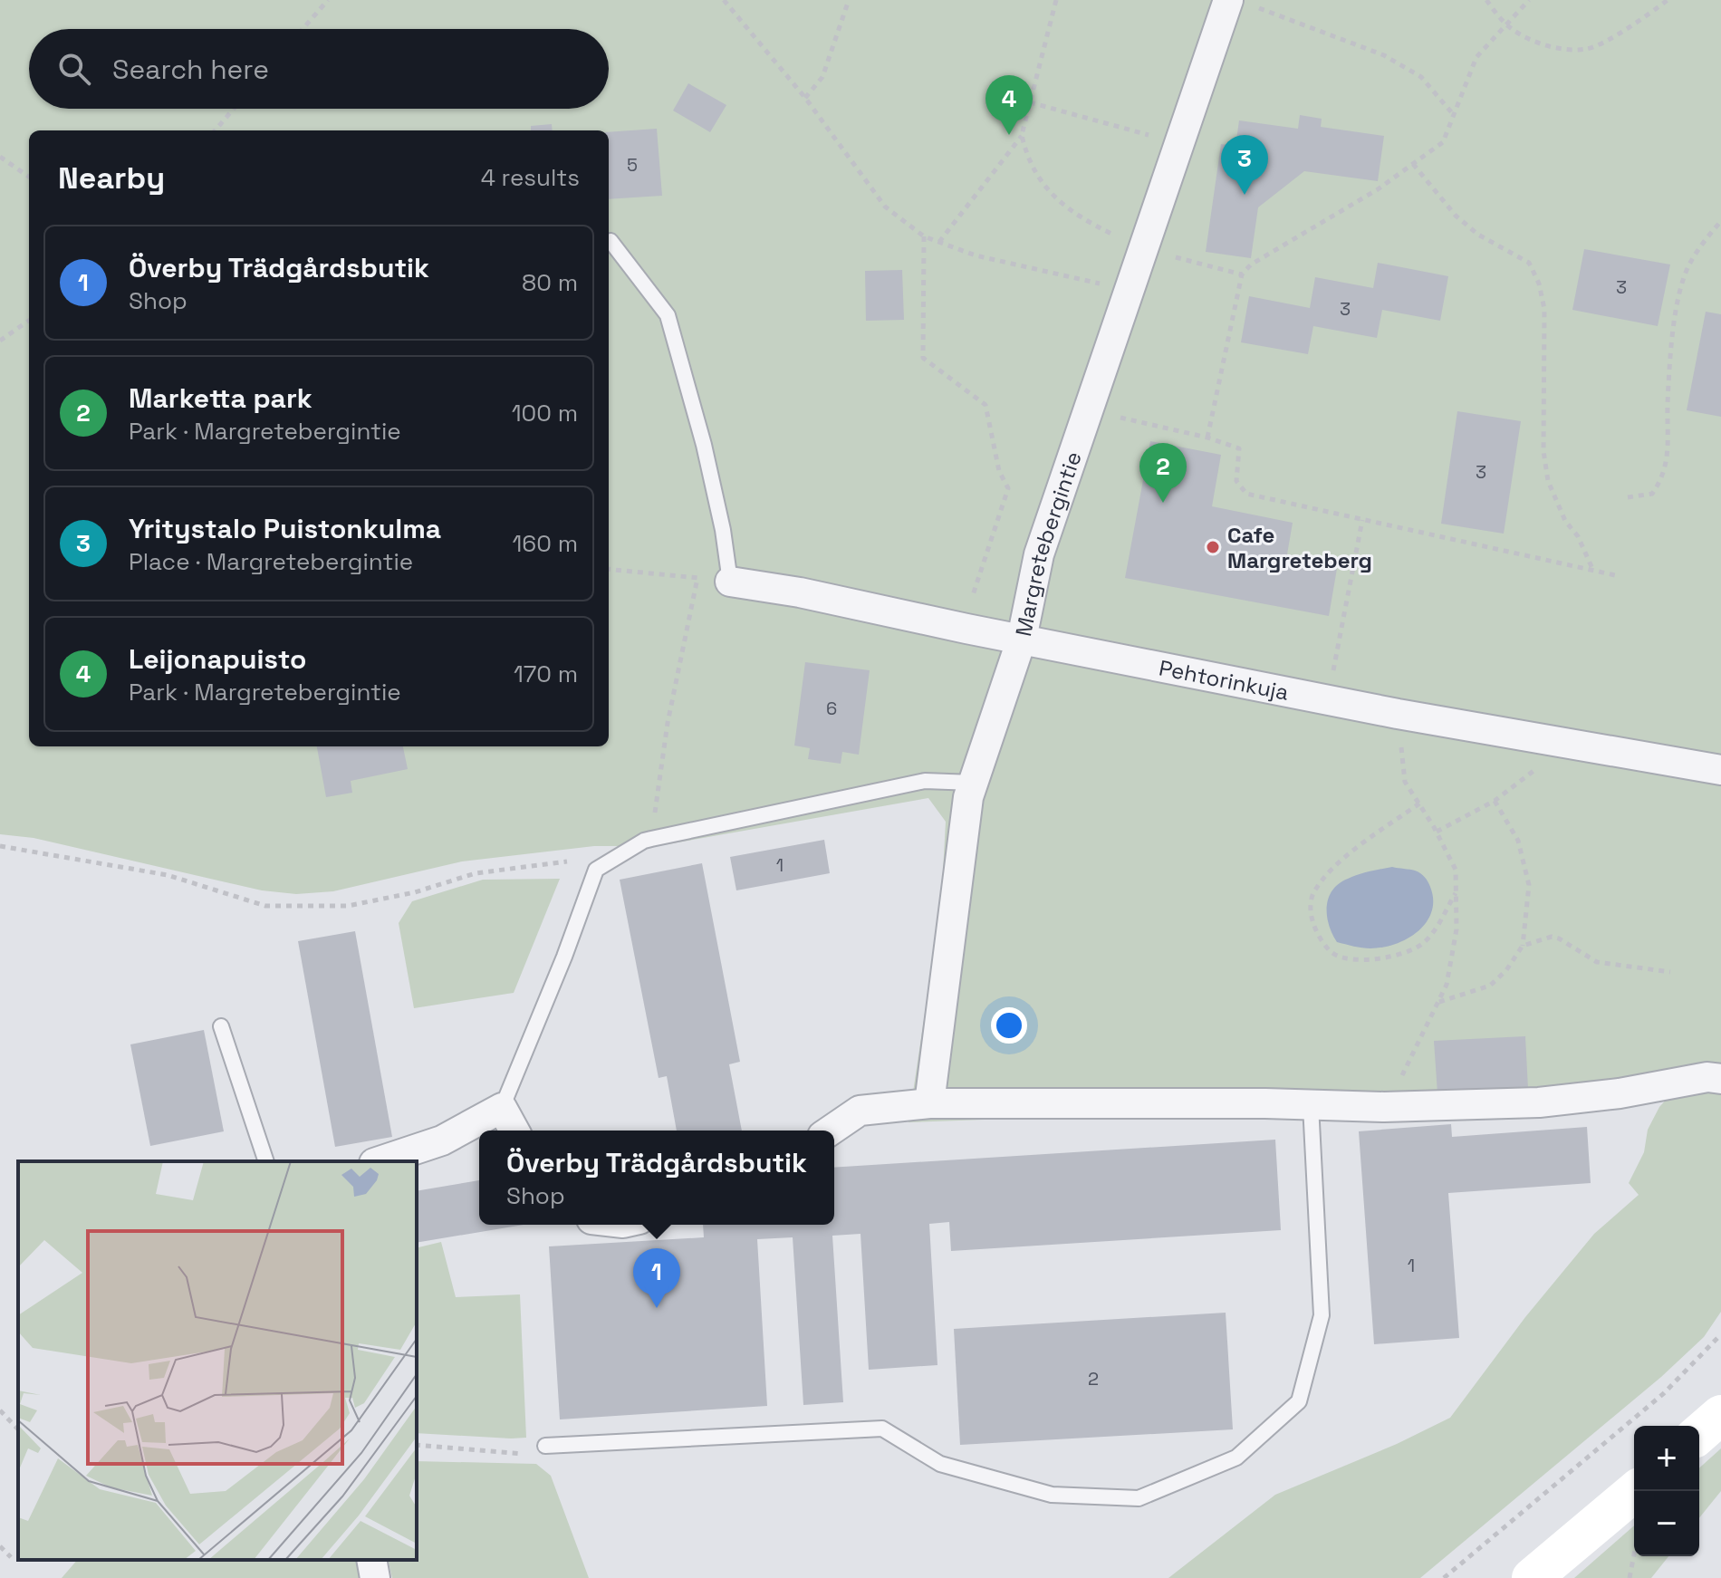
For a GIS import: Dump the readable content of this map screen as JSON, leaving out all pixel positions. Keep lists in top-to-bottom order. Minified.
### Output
{"streets":{"street":["Margretebergintie","Pehtorinkuja"]},"crossings":[["Margretebergintie","Pehtorinkuja"]],"places":["Cafe Margreteberg"],"house_numbers":["5","3","3","3","6","1","1","2"],"page":{"search":"Search here","pins":["4","3","2","1"],"heading":["Nearby","4 results"],"list":[{"mark":"1","name":"Överby Trädgårdsbutik","note":"Shop","value":"80 m"},{"mark":"2","name":"Marketta park","note":"Park · Margretebergintie","value":"100 m"},{"mark":"3","name":"Yritystalo Puistonkulma","note":"Place · Margretebergintie","value":"160 m"},{"mark":"4","name":"Leijonapuisto","note":"Park · Margretebergintie","value":"170 m"}],"popup":["Överby Trädgårdsbutik","Shop"],"map_buttons":["+","−"]}}
